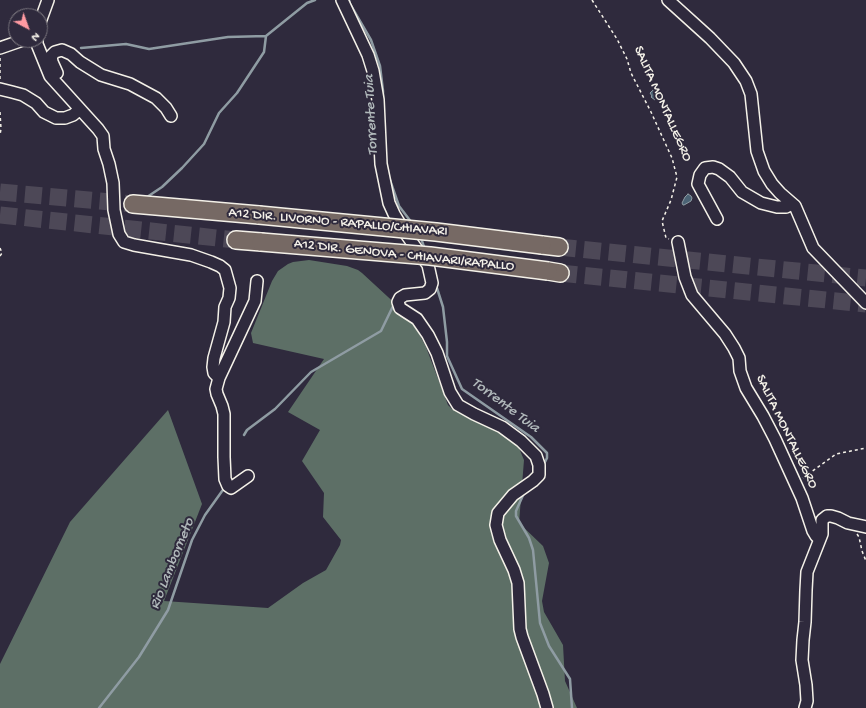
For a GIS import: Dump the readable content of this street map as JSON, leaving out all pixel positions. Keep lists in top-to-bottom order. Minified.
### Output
{"streets":{"highway":["A12 DIR. LIVORNO - RAPALLO/CHIAVARI","A12 DIR. GENOVA - CHIAVARI/RAPALLO"],"street":["SALITA MONTALLEGRO"]},"water":["Torrente Tuia","Rio Lamborneto"],"north":"bottom right"}
